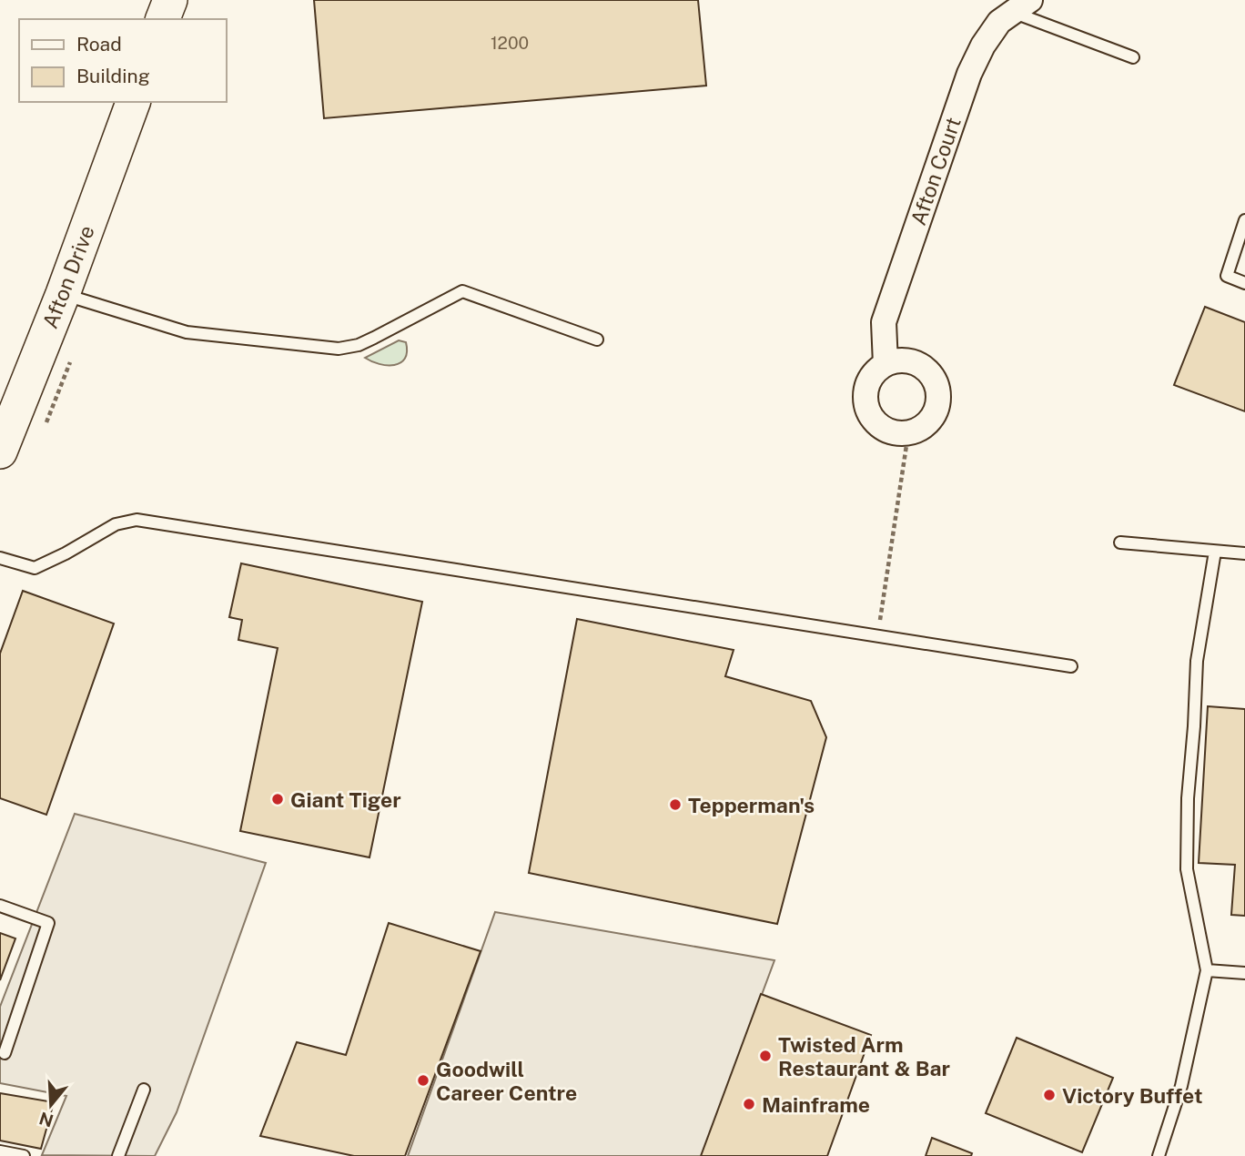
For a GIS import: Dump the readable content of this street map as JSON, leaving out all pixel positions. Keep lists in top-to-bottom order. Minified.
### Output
{"streets":{"street":["Afton Court","Afton Drive"]},"places":["Giant Tiger","Tepperman's","Twisted Arm Restaurant & Bar","Goodwill Career Centre","Victory Buffet","Mainframe"],"house_numbers":["1200"],"legend":["Road","Building"],"north":"bottom"}
